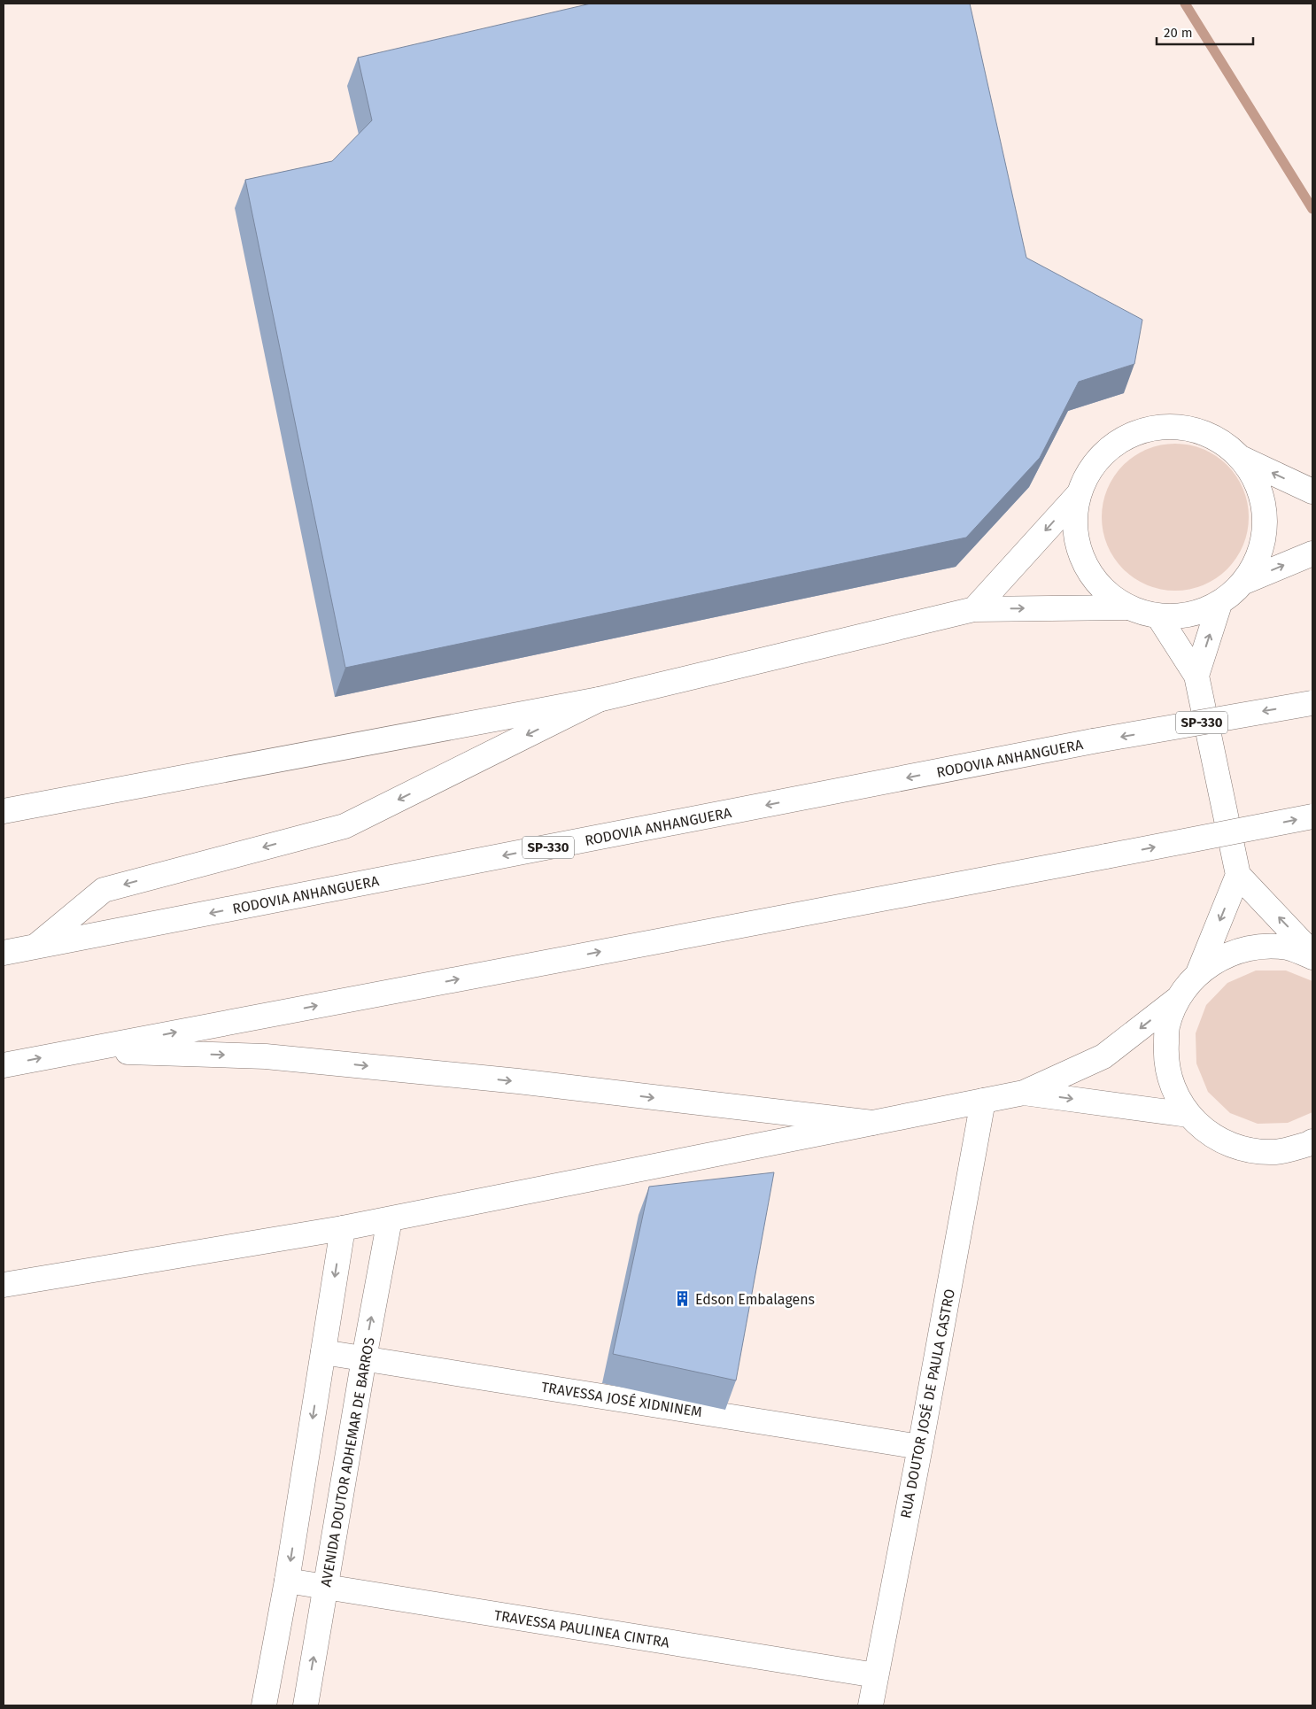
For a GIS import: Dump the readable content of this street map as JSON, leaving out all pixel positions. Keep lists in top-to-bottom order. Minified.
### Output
{"streets":{"main road":["SP-330","RODOVIA ANHANGUERA","TRAVESSA JOSÉ XIDNINEM","RUA DOUTOR JOSÉ DE PAULA CASTRO","AVENIDA DOUTOR ADHEMAR DE BARROS","TRAVESSA PAULINEA CINTRA"]},"crossings":[["TRAVESSA JOSÉ XIDNINEM","RUA DOUTOR JOSÉ DE PAULA CASTRO"],["TRAVESSA JOSÉ XIDNINEM","AVENIDA DOUTOR ADHEMAR DE BARROS"],["RUA DOUTOR JOSÉ DE PAULA CASTRO","TRAVESSA PAULINEA CINTRA"],["AVENIDA DOUTOR ADHEMAR DE BARROS","TRAVESSA PAULINEA CINTRA"]],"places":{"building":["Edson Embalagens"]},"scale_bar":"20 m"}
